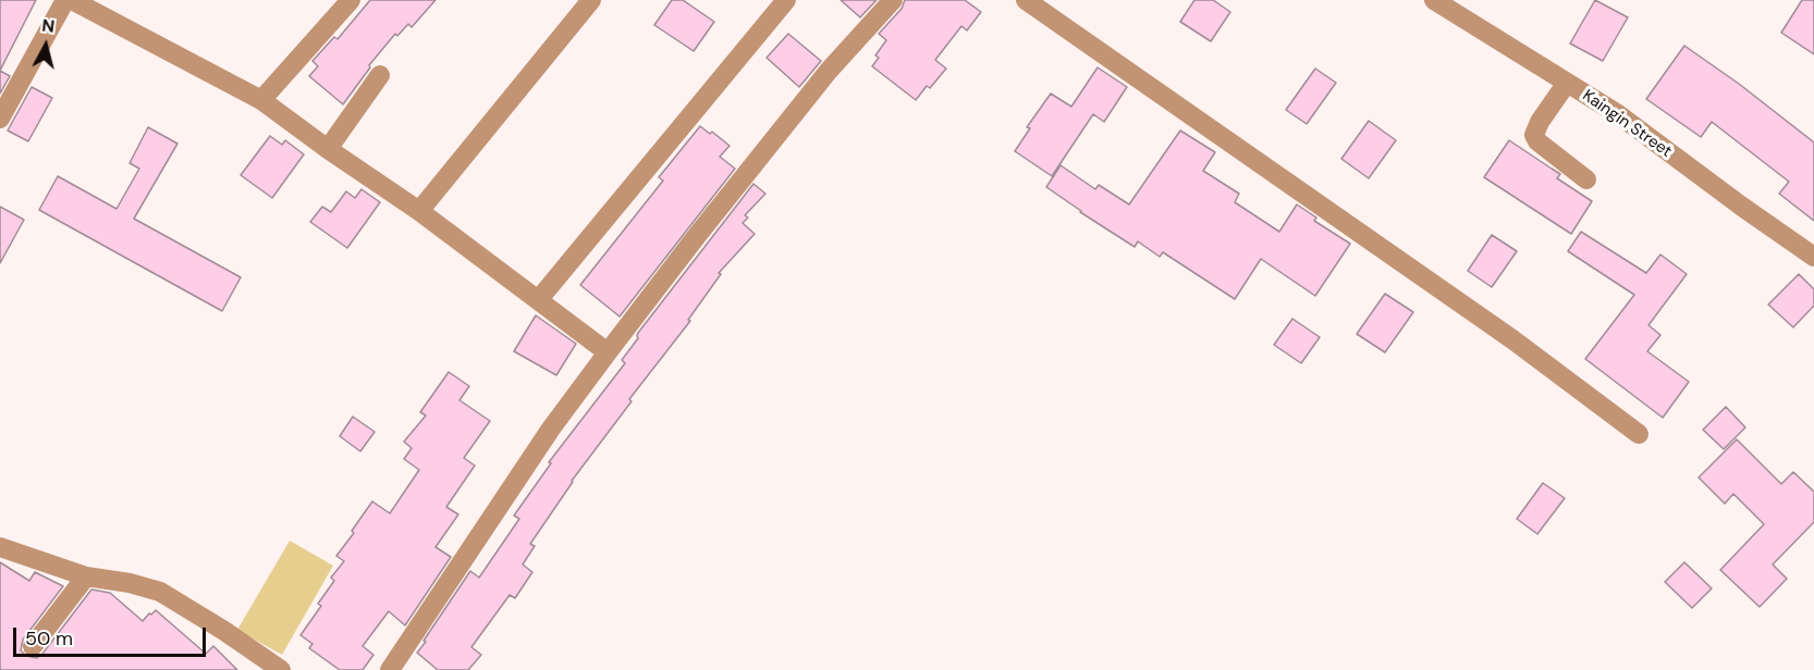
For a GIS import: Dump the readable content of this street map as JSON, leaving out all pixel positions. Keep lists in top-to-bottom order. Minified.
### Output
{"streets":{"street":["Kaingin Street"]},"scale_bar":"50 m","north":"top"}
